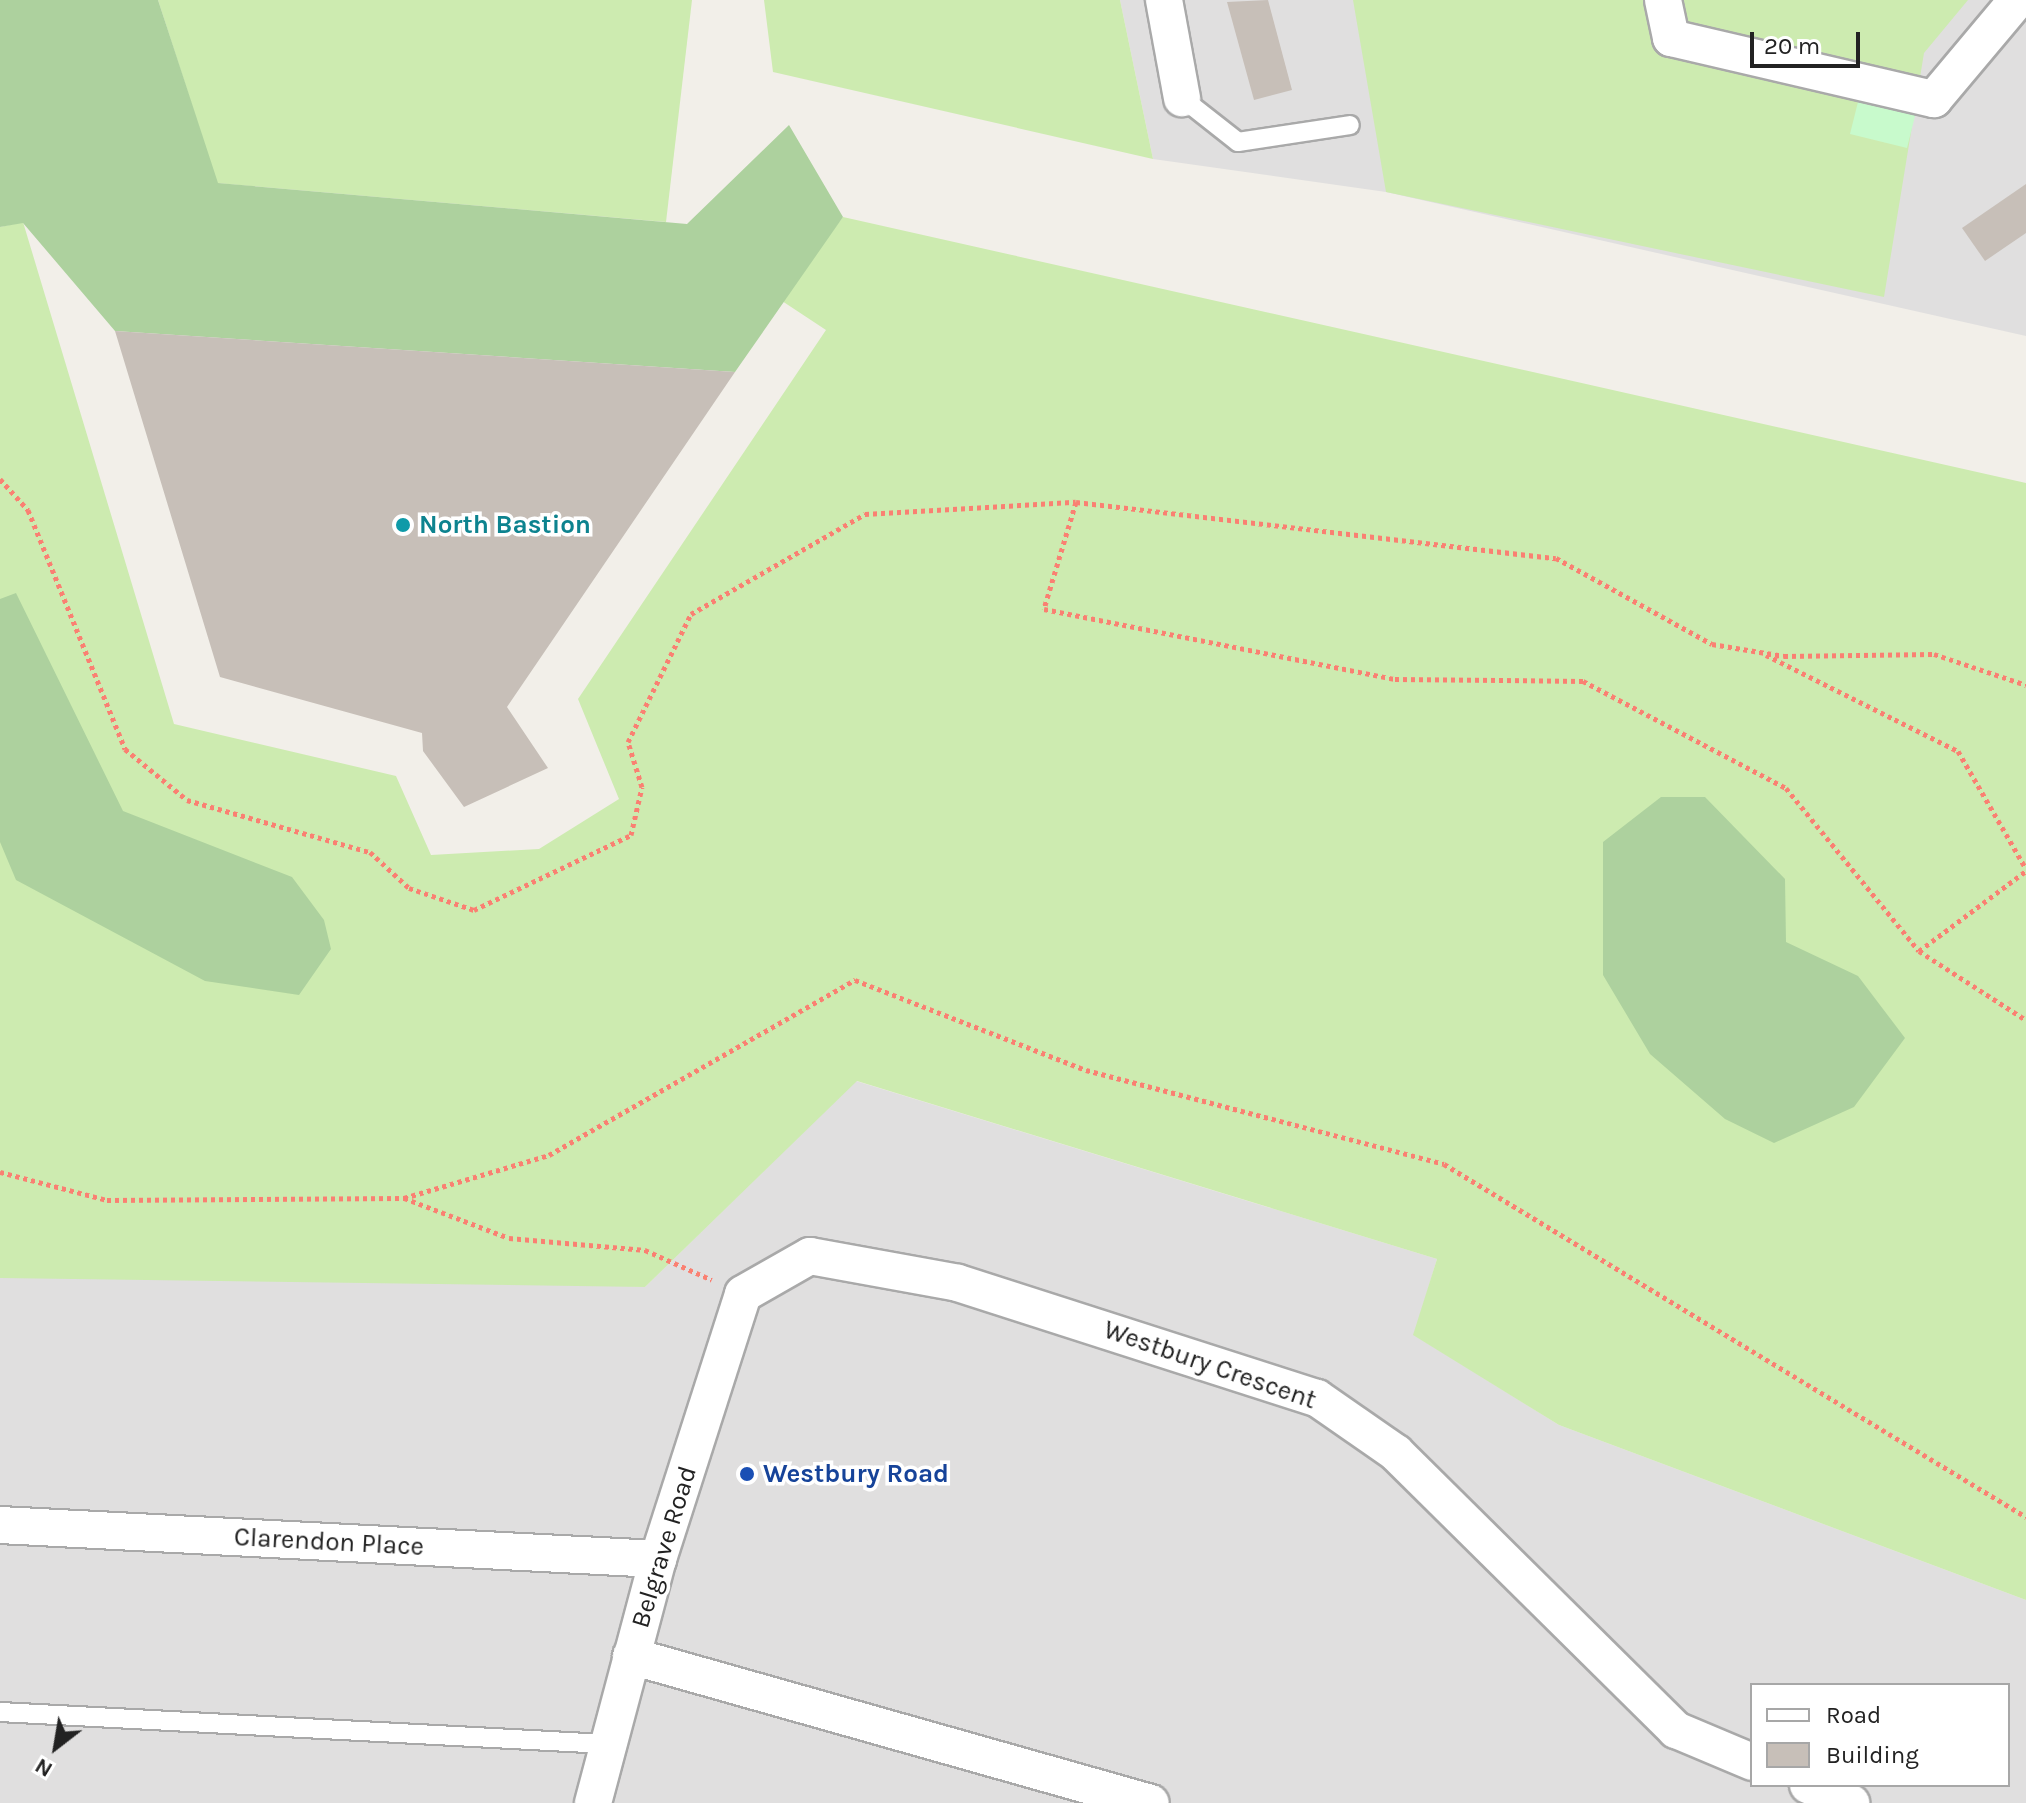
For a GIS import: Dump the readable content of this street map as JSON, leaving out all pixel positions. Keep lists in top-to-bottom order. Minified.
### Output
{"streets":{"street":["Westbury Crescent","Clarendon Place","Belgrave Road"]},"crossings":[["Westbury Crescent","Belgrave Road"],["Clarendon Place","Belgrave Road"]],"places":["North Bastion","Westbury Road"],"legend":["Road","Building"],"scale_bar":"20 m","north":"bottom left"}
